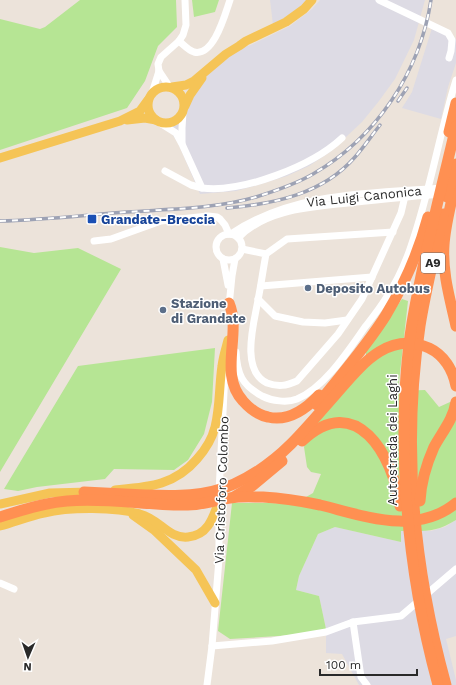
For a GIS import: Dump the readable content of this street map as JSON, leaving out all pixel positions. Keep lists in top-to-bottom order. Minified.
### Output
{"streets":{"highway":["A9","Autostrada dei Laghi"],"street":["Via Luigi Canonica","Via Cristoforo Colombo"]},"crossings":[["Via Luigi Canonica","Autostrada dei Laghi"],["Via Luigi Canonica","Via Cristoforo Colombo"]],"places":{"transit":["Grandate-Breccia"],"other":["Deposito Autobus","Stazione di Grandate"]},"scale_bar":"100 m","north":"bottom"}
